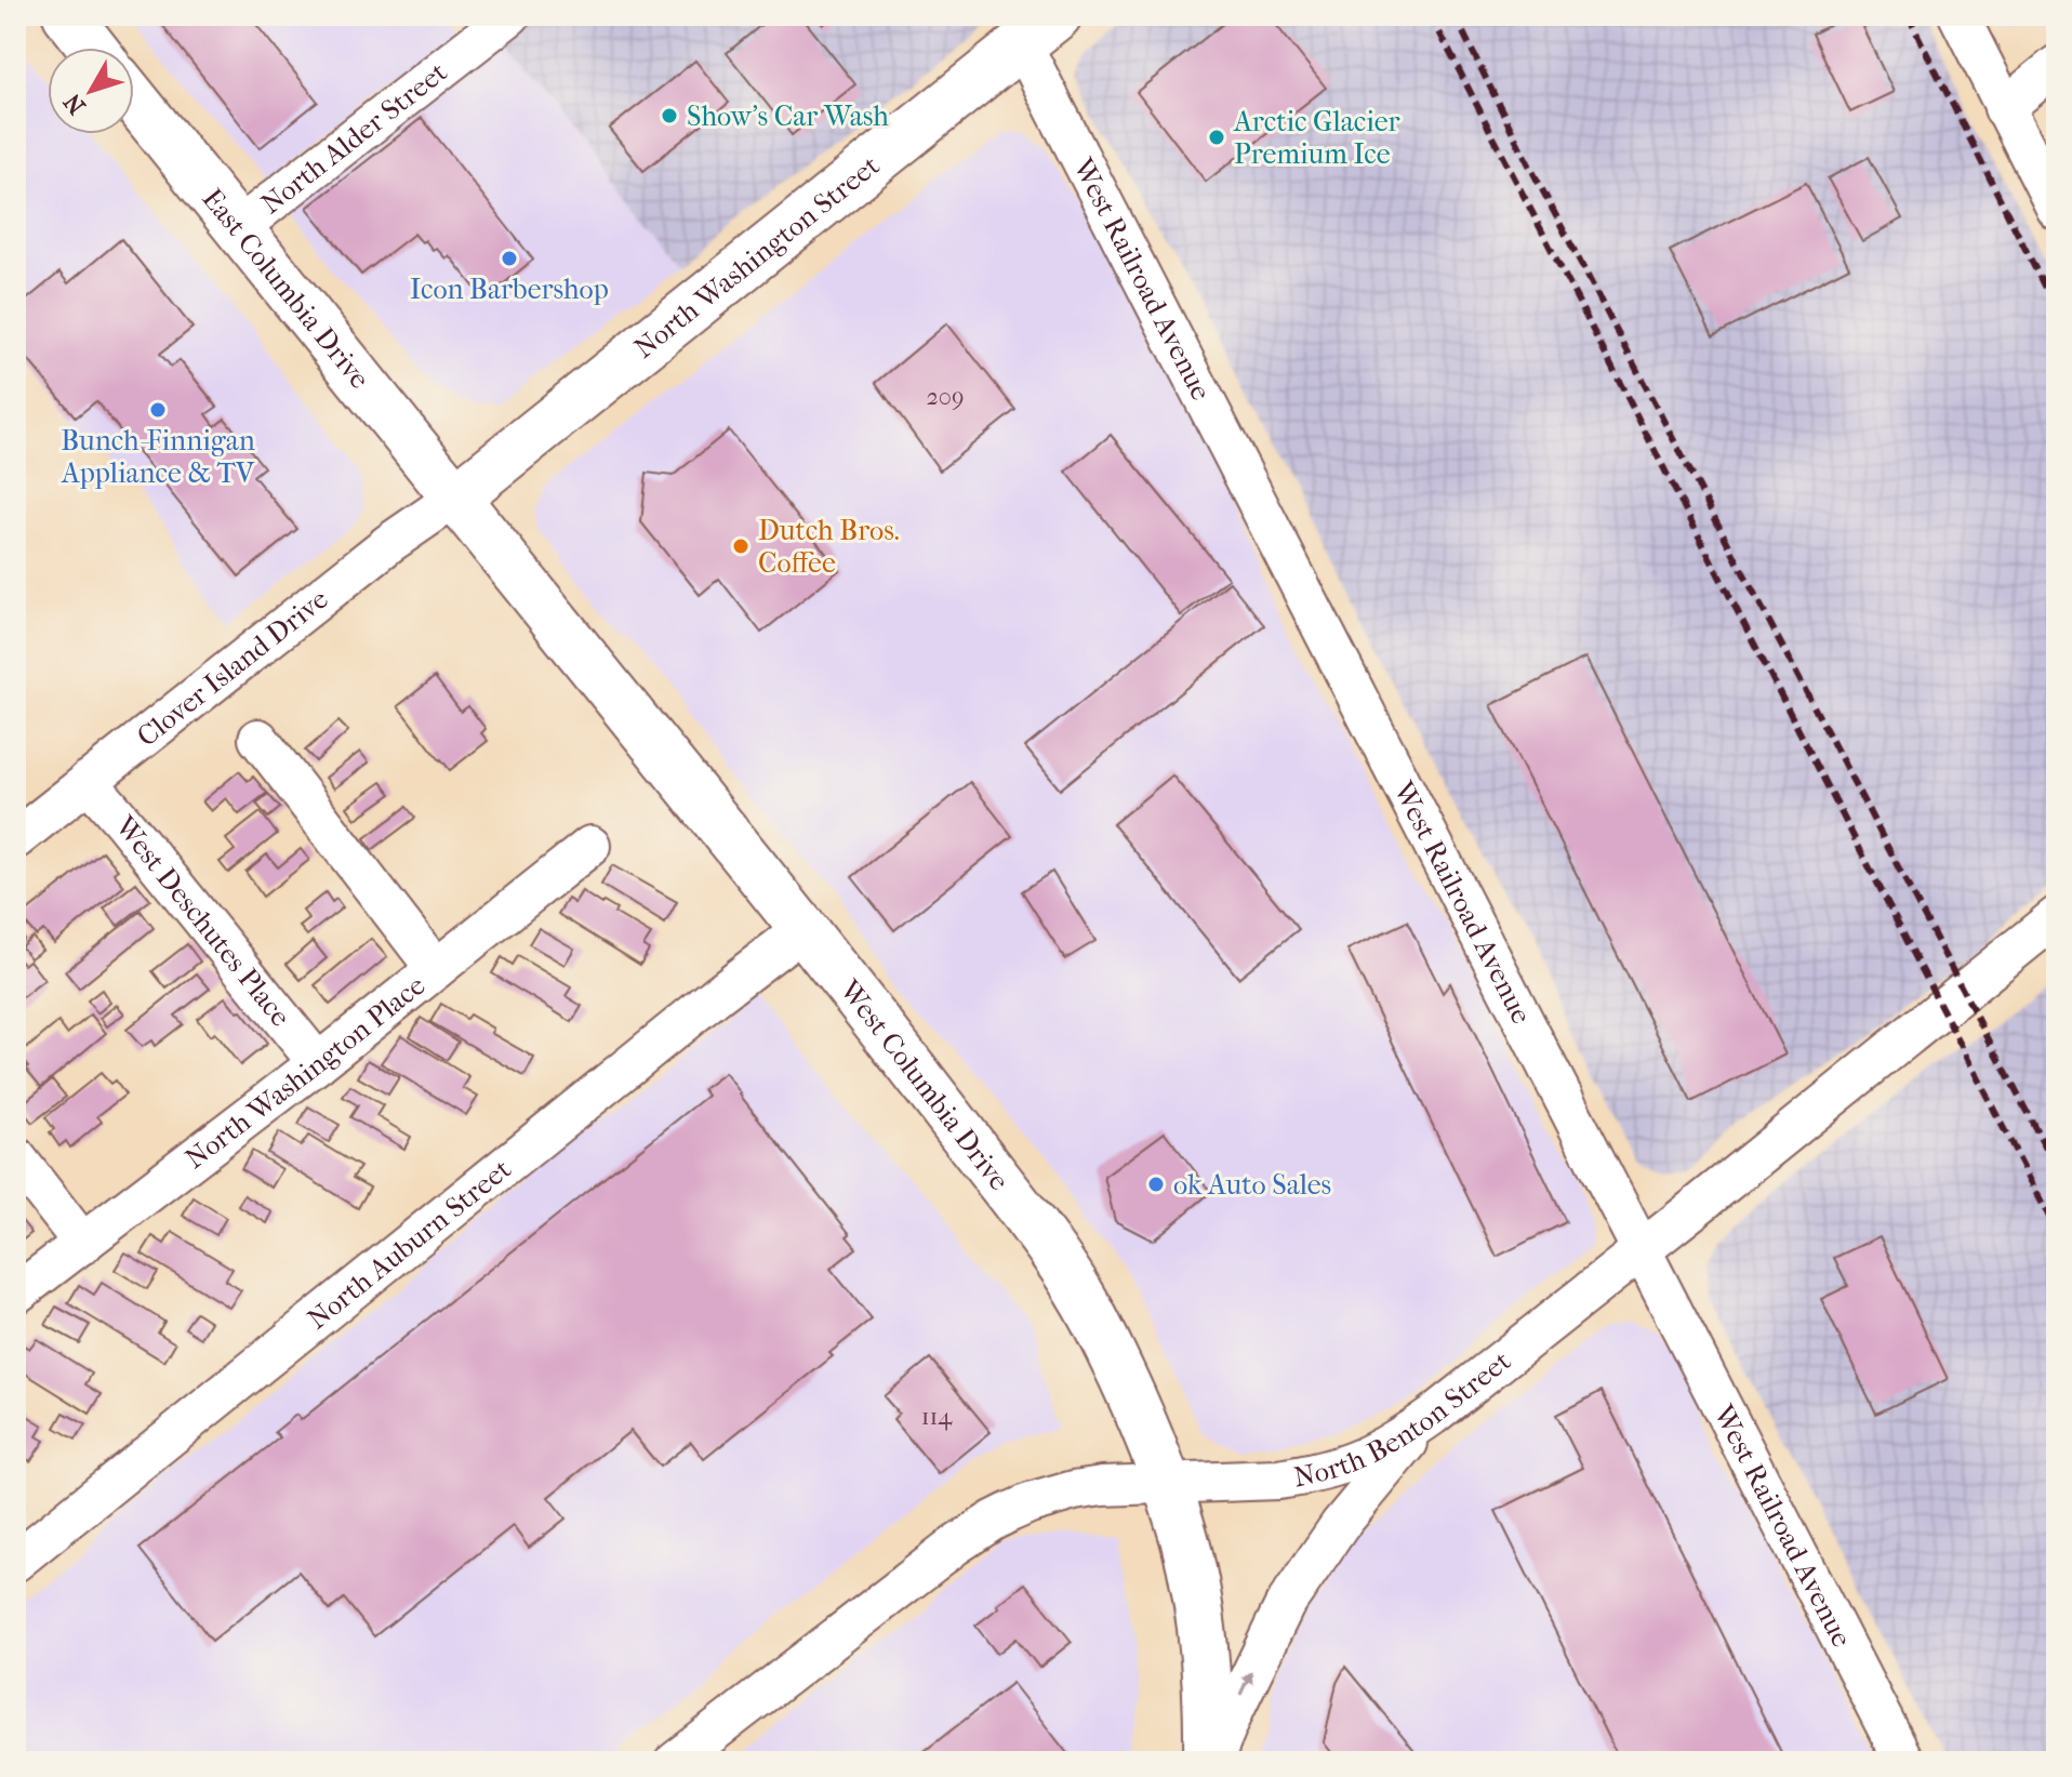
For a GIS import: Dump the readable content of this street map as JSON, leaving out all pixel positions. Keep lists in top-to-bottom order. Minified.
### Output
{"streets":{"main road":["North Washington Street","East Columbia Drive","West Columbia Drive"],"street":["North Alder Street","West Railroad Avenue","Clover Island Drive","West Deschutes Place","North Washington Place","North Auburn Street","North Benton Street"]},"crossings":[["North Alder Street","East Columbia Drive"],["North Washington Street","West Railroad Avenue"],["North Washington Street","East Columbia Drive"],["North Washington Street","Clover Island Drive"],["North Washington Street","West Columbia Drive"],["West Railroad Avenue","North Benton Street"],["East Columbia Drive","Clover Island Drive"],["East Columbia Drive","West Columbia Drive"],["Clover Island Drive","West Deschutes Place"],["Clover Island Drive","West Columbia Drive"],["West Deschutes Place","North Washington Place"],["West Columbia Drive","North Auburn Street"],["West Columbia Drive","North Benton Street"]],"places":["Show's Car Wash","Arctic Glacier Premium Ice","Icon Barbershop","Bunch-Finnigan Appliance & TV","Dutch Bros. Coffee","ok Auto Sales"],"house_numbers":["209","114"],"north":"bottom left"}
